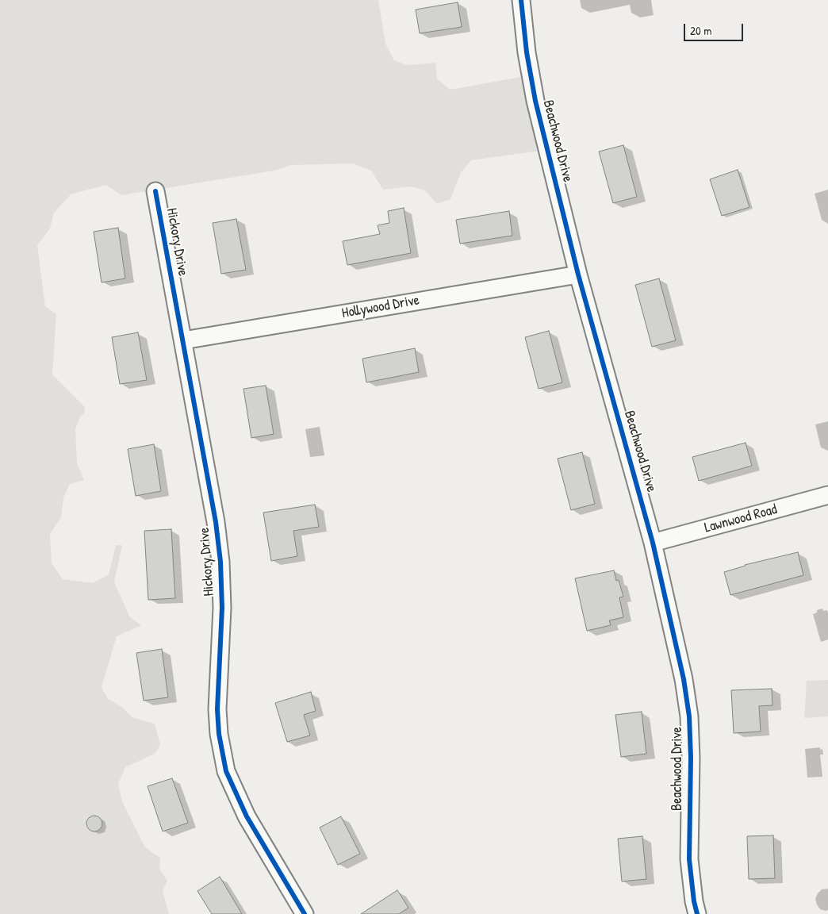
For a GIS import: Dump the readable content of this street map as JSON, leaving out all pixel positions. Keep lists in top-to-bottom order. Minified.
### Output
{"streets":{"street":["Beachwood Drive","Hickory Drive","Hollywood Drive","Lawnwood Road"]},"crossings":[["Beachwood Drive","Hollywood Drive"],["Beachwood Drive","Lawnwood Road"],["Hickory Drive","Hollywood Drive"]],"scale_bar":"20 m"}
